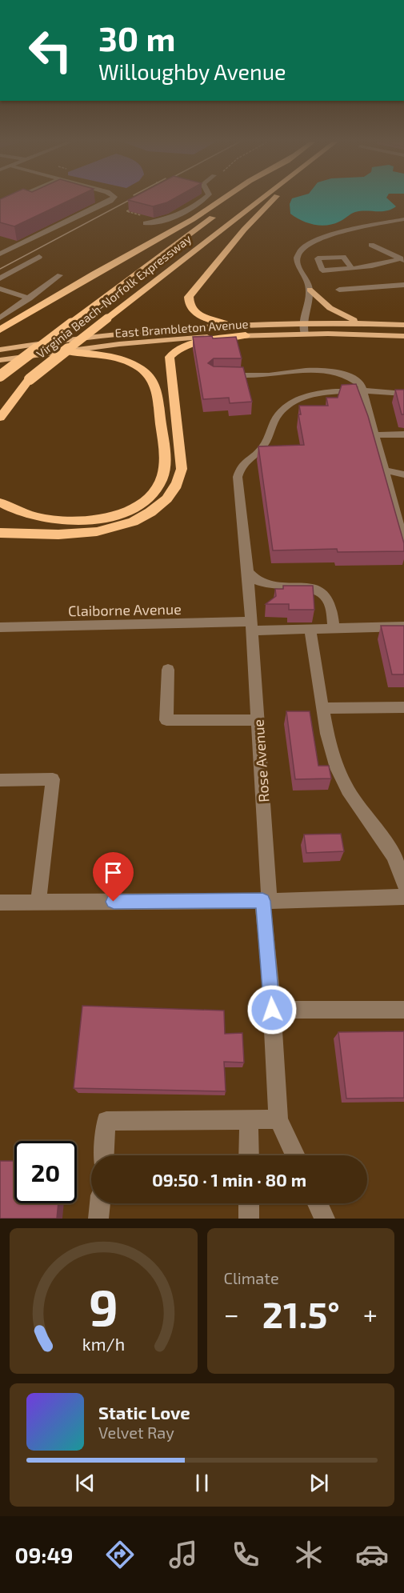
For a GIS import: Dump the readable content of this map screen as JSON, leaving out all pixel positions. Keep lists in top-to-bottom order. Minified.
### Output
{"streets":{"highway":["Virginia Beach-Norfolk Expressway"],"main road":["East Brambleton Avenue"],"street":["Claiborne Avenue","Rose Avenue"]},"crossings":[["Claiborne Avenue","Rose Avenue"]],"page":{"turn":["30 m","Willoughby Avenue"],"limit":"20","trip":"09:50 · 1 min · 80 m","tile":"Climate","heat":["−","21.5°","+"],"song":["Static Love","Velvet Ray"],"tabs":"09:49","gauge":["9","km/h"]}}
